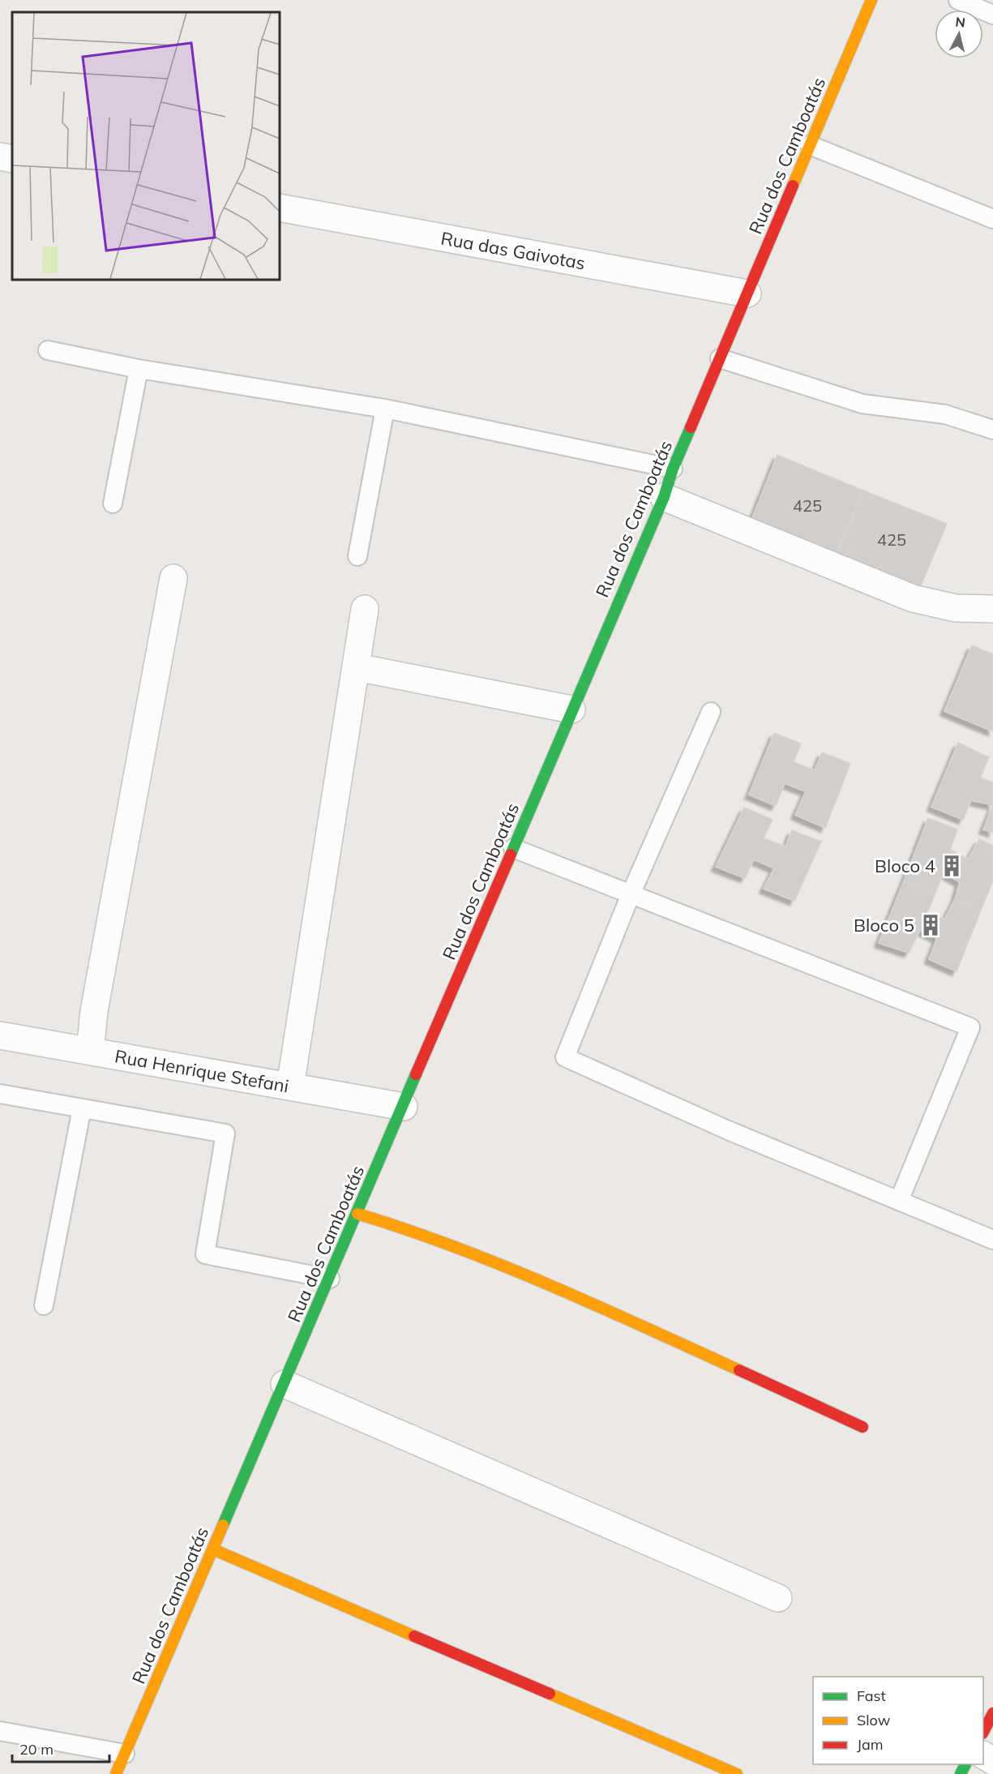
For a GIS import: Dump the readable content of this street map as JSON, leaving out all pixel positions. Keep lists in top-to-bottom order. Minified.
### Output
{"streets":{"street":["Rua dos Camboatás","Rua das Gaivotas","Rua Henrique Stefani"]},"crossings":[["Rua dos Camboatás","Rua das Gaivotas"],["Rua dos Camboatás","Rua Henrique Stefani"]],"places":{"building":["Bloco 4","Bloco 5"]},"house_numbers":["425","425"],"legend":["Fast","Slow","Jam"],"scale_bar":"20 m","north":"top"}
